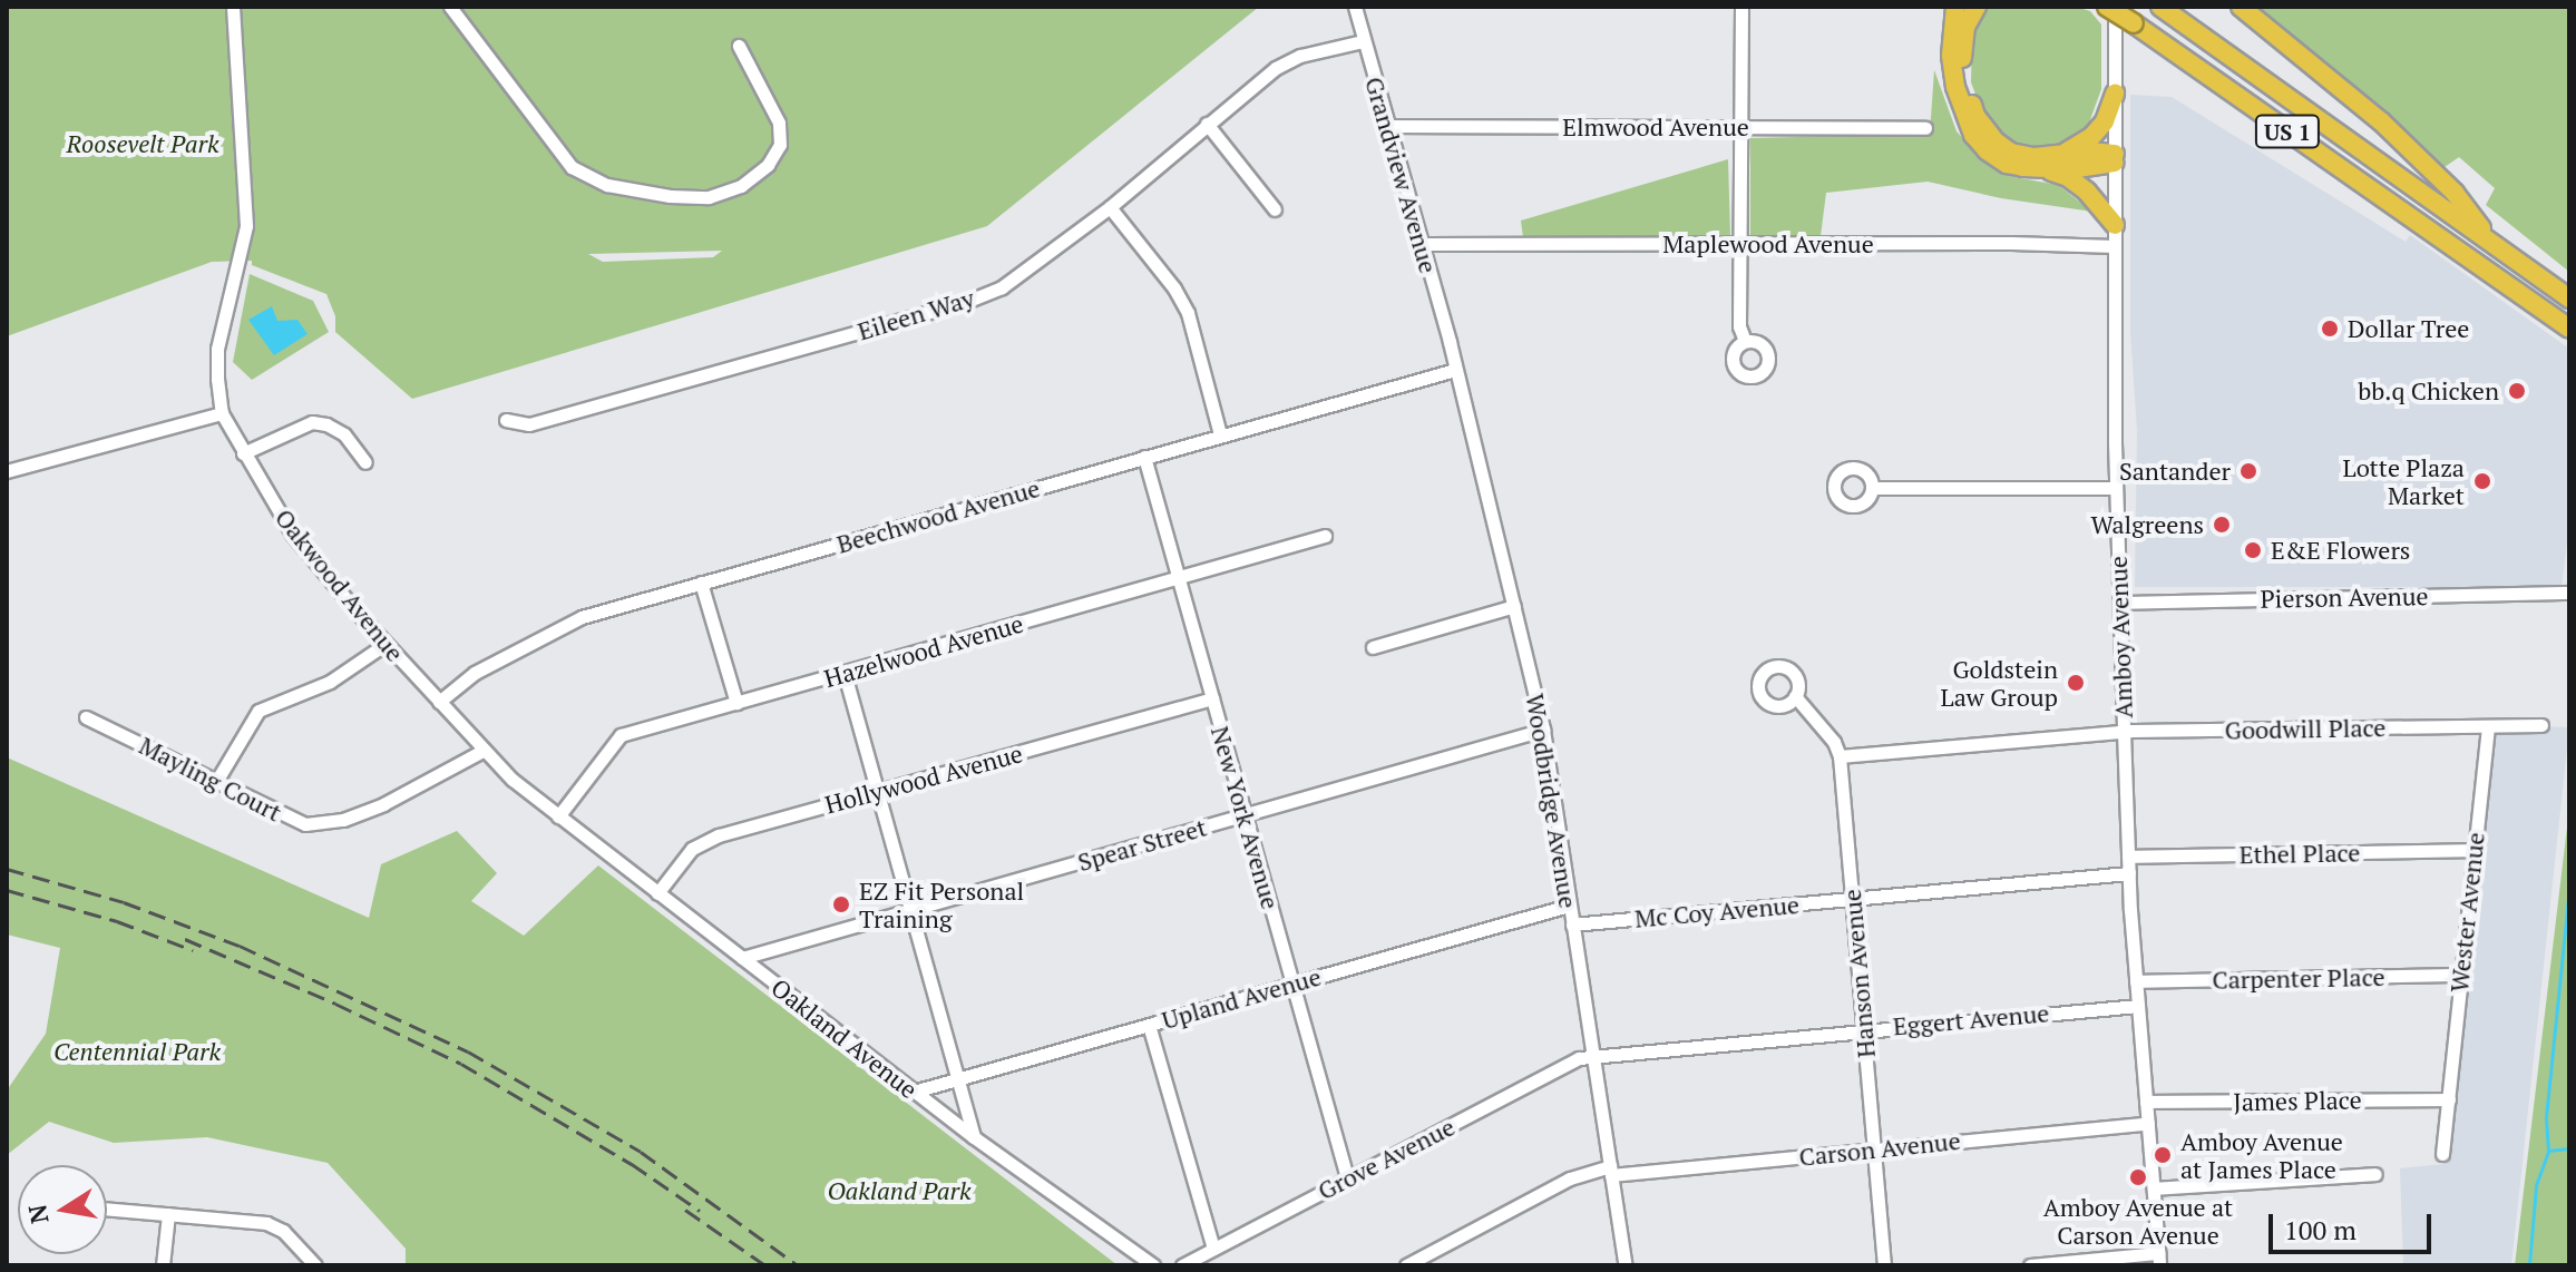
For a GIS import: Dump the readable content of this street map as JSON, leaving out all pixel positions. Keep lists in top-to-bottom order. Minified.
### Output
{"streets":{"highway":["US 1"],"street":["Elmwood Avenue","Grandview Avenue","Maplewood Avenue","Eileen Way","Beechwood Avenue","Oakwood Avenue","Pierson Avenue","Amboy Avenue","Hazelwood Avenue","Goodwill Place","Mayling Court","Hollywood Avenue","Woodbridge Avenue","New York Avenue","Spear Street","Ethel Place","Mc Coy Avenue","Wester Avenue","Hanson Avenue","Carpenter Place","Upland Avenue","Eggert Avenue","Oakland Avenue","James Place","Carson Avenue","Grove Avenue"]},"crossings":[["Elmwood Avenue","Grandview Avenue"],["Grandview Avenue","Maplewood Avenue"],["Grandview Avenue","Eileen Way"],["Grandview Avenue","Woodbridge Avenue"],["Maplewood Avenue","Amboy Avenue"],["Beechwood Avenue","Oakwood Avenue"],["Beechwood Avenue","Woodbridge Avenue"],["Beechwood Avenue","New York Avenue"],["Oakwood Avenue","Mayling Court"],["Oakwood Avenue","Oakland Avenue"],["Pierson Avenue","Amboy Avenue"],["Amboy Avenue","Goodwill Place"],["Amboy Avenue","Ethel Place"],["Amboy Avenue","Mc Coy Avenue"],["Amboy Avenue","Carpenter Place"],["Amboy Avenue","Eggert Avenue"],["Amboy Avenue","James Place"],["Amboy Avenue","Carson Avenue"],["Hazelwood Avenue","New York Avenue"],["Hazelwood Avenue","Oakland Avenue"],["Goodwill Place","Wester Avenue"],["Goodwill Place","Hanson Avenue"],["Hollywood Avenue","New York Avenue"],["Hollywood Avenue","Oakland Avenue"],["Woodbridge Avenue","Spear Street"],["Woodbridge Avenue","Mc Coy Avenue"],["Woodbridge Avenue","Upland Avenue"],["Woodbridge Avenue","Eggert Avenue"],["Woodbridge Avenue","Carson Avenue"],["Woodbridge Avenue","Grove Avenue"],["New York Avenue","Spear Street"],["New York Avenue","Upland Avenue"],["New York Avenue","Grove Avenue"],["Spear Street","Oakland Avenue"],["Ethel Place","Wester Avenue"],["Mc Coy Avenue","Hanson Avenue"],["Wester Avenue","Carpenter Place"],["Wester Avenue","James Place"],["Hanson Avenue","Eggert Avenue"],["Hanson Avenue","Carson Avenue"],["Upland Avenue","Oakland Avenue"],["Eggert Avenue","Grove Avenue"]],"parks":["Roosevelt Park","Centennial Park","Oakland Park"],"places":["Dollar Tree","bb.q Chicken","Santander","Lotte Plaza Market","Walgreens","E&E Flowers","Goldstein Law Group","EZ Fit Personal Training","Amboy Avenue at James Place","Amboy Avenue at Carson Avenue"],"scale_bar":"100 m","north":"left"}
